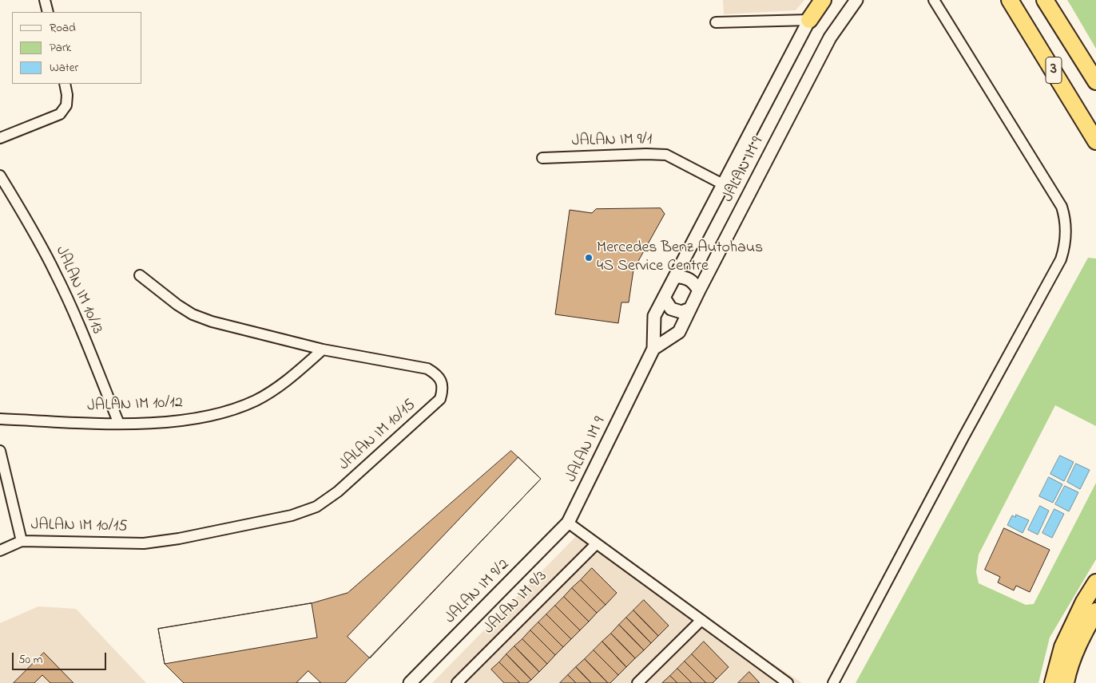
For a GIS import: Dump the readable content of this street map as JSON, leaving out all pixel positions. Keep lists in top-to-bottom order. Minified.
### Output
{"streets":{"highway":["3"],"street":["JALAN IM 9/1","JALAN IM 9","JALAN IM 10/13","JALAN IM 10/12","JALAN IM 10/15","JALAN IM 9/2","JALAN IM 9/3"]},"crossings":[["JALAN IM 9/1","JALAN IM 9"],["JALAN IM 9","JALAN IM 9/2"],["JALAN IM 10/13","JALAN IM 10/12"],["JALAN IM 10/12","JALAN IM 10/15"]],"places":["Mercedes Benz Autohaus 4S Service Centre"],"legend":["Road","Park","Water"],"scale_bar":"50 m"}
